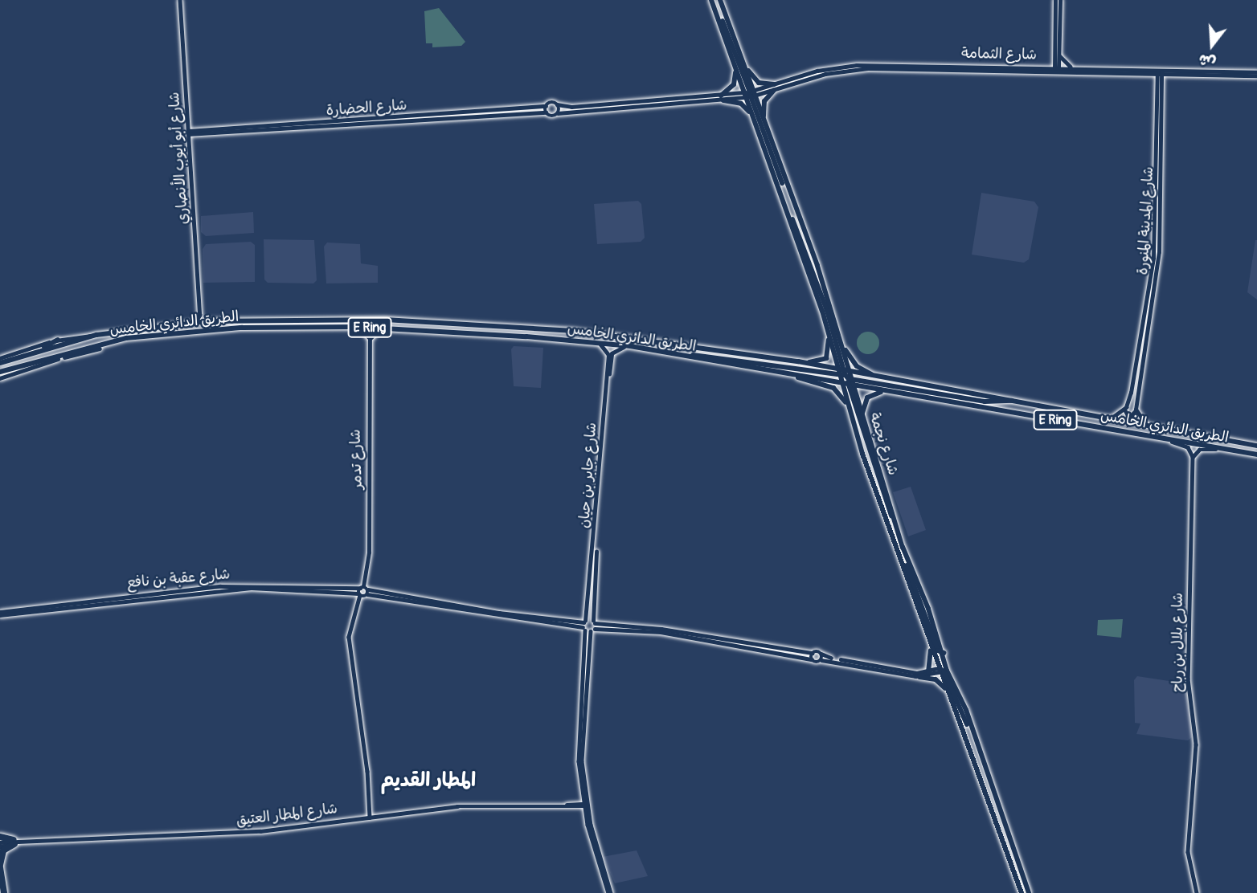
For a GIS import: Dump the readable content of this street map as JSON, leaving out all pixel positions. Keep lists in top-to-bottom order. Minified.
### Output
{"streets":{"main road":["الطريق الدائري الخامس","E Ring","شارع نجمة"],"street":["شارع الثمامة","شارع الحضارة","شارع أبو أيوب الأنصاري","شارع المدينة المنورة","شارع تدمر","شارع جابر بن حيان","شارع عقبة بن نافع","شارع بلال بن رباح","شارع المطار العتيق"]},"crossings":[["شارع الثمامة","شارع المدينة المنورة"],["شارع الثمامة","شارع نجمة"],["شارع الحضارة","شارع أبو أيوب الأنصاري"],["الطريق الدائري الخامس","شارع نجمة"],["الطريق الدائري الخامس","شارع جابر بن حيان"],["شارع تدمر","شارع عقبة بن نافع"],["شارع تدمر","شارع المطار العتيق"],["شارع جابر بن حيان","شارع عقبة بن نافع"],["شارع جابر بن حيان","شارع المطار العتيق"]],"districts":["المطار القديم"],"north":"bottom"}
